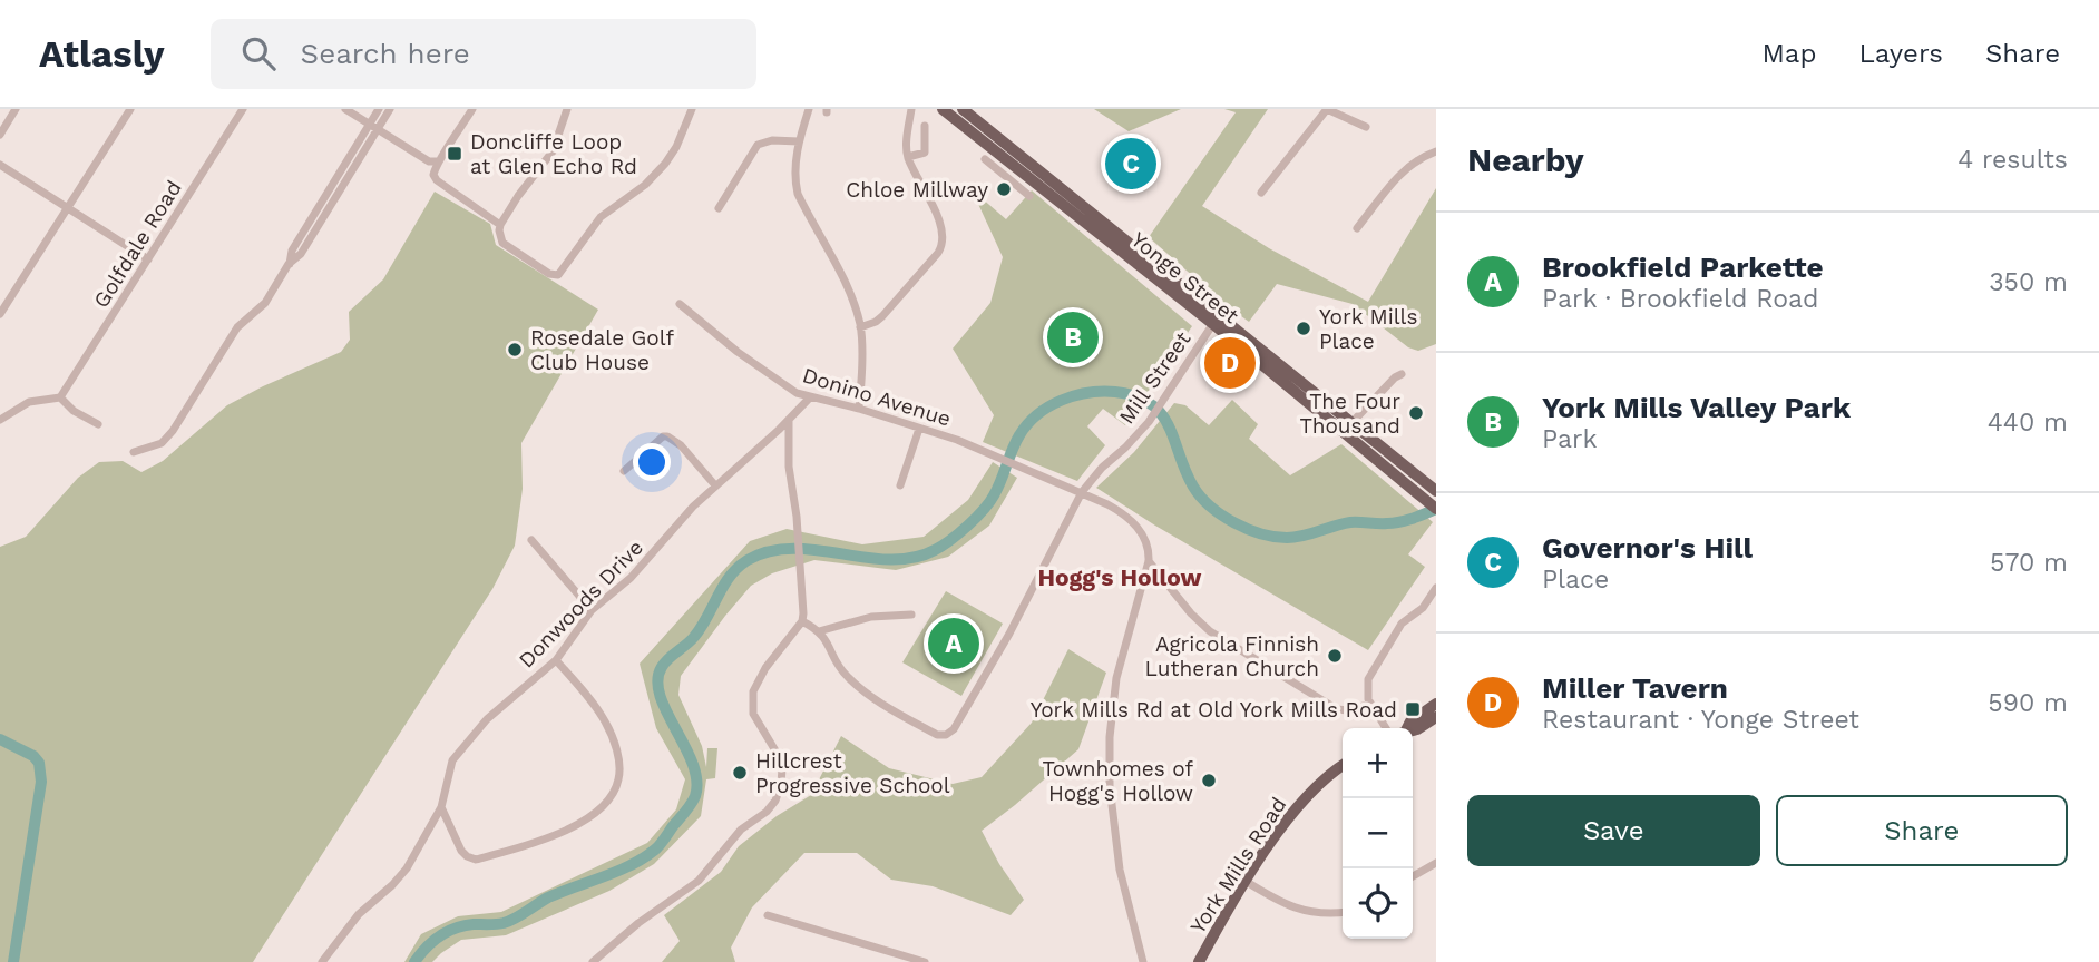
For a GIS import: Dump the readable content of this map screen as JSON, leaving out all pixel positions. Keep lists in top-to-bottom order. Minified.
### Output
{"streets":{"main road":["Yonge Street","York Mills Road"],"street":["Golfdale Road","Mill Street","Donino Avenue","Donwoods Drive"]},"crossings":[["Yonge Street","Mill Street"],["Mill Street","Donino Avenue"],["Donino Avenue","Donwoods Drive"]],"districts":["Hogg's Hollow"],"places":{"transit":["Doncliffe Loop at Glen Echo Rd","York Mills Rd at Old York Mills Road"],"other":["Chloe Millway","York Mills Place","Rosedale Golf Club House","The Four Thousand","Agricola Finnish Lutheran Church","Hillcrest Progressive School","Townhomes of Hogg's Hollow"]},"page":{"header":"Atlasly","search":"Search here","nav":["Map","Layers","Share"],"heading":["Nearby","4 results"],"pins":["C","B","D","A"],"list":[{"mark":"A","name":"Brookfield Parkette","note":"Park · Brookfield Road","value":"350 m"},{"mark":"B","name":"York Mills Valley Park","note":"Park","value":"440 m"},{"mark":"C","name":"Governor's Hill","note":"Place","value":"570 m"},{"mark":"D","name":"Miller Tavern","note":"Restaurant · Yonge Street","value":"590 m"}],"map_buttons":["+","−"],"buttons":["Save","Share"]}}
